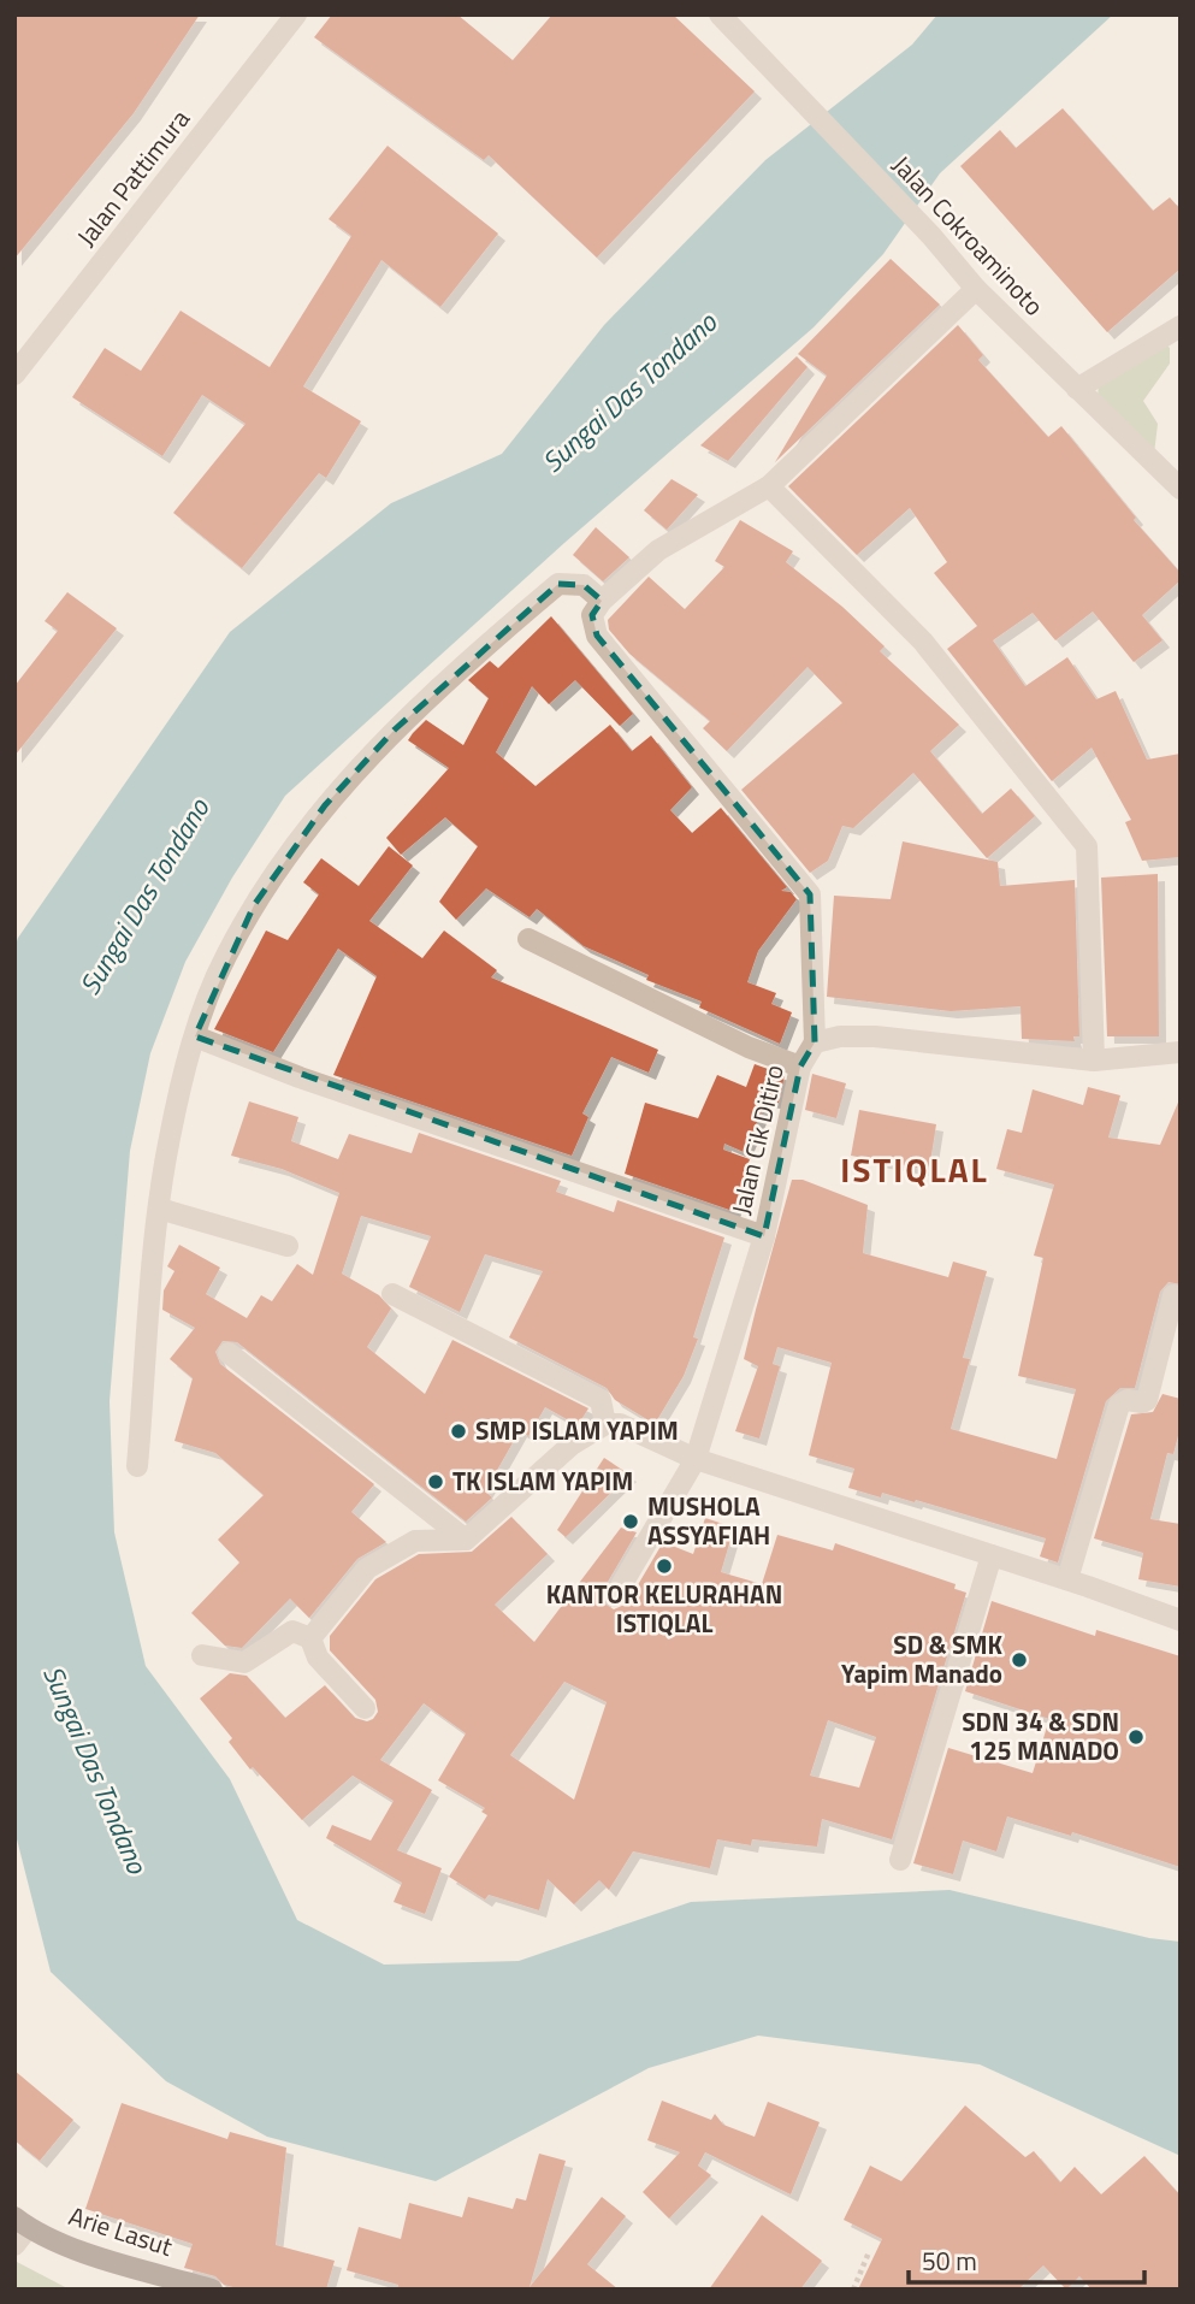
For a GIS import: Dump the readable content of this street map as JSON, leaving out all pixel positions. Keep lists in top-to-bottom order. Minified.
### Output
{"streets":{"main road":["Arie Lasut"],"street":["Jalan Pattimura","Jalan Cokroaminoto","Jalan Cik Ditiro"]},"districts":["ISTIQLAL"],"water":["Sungai Das Tondano"],"places":["SMP ISLAM YAPIM","TK ISLAM YAPIM","MUSHOLA ASSYAFIAH","KANTOR KELURAHAN ISTIQLAL","SD & SMK Yapim Manado","SDN 34 & SDN 125 MANADO"],"scale_bar":"50 m"}
